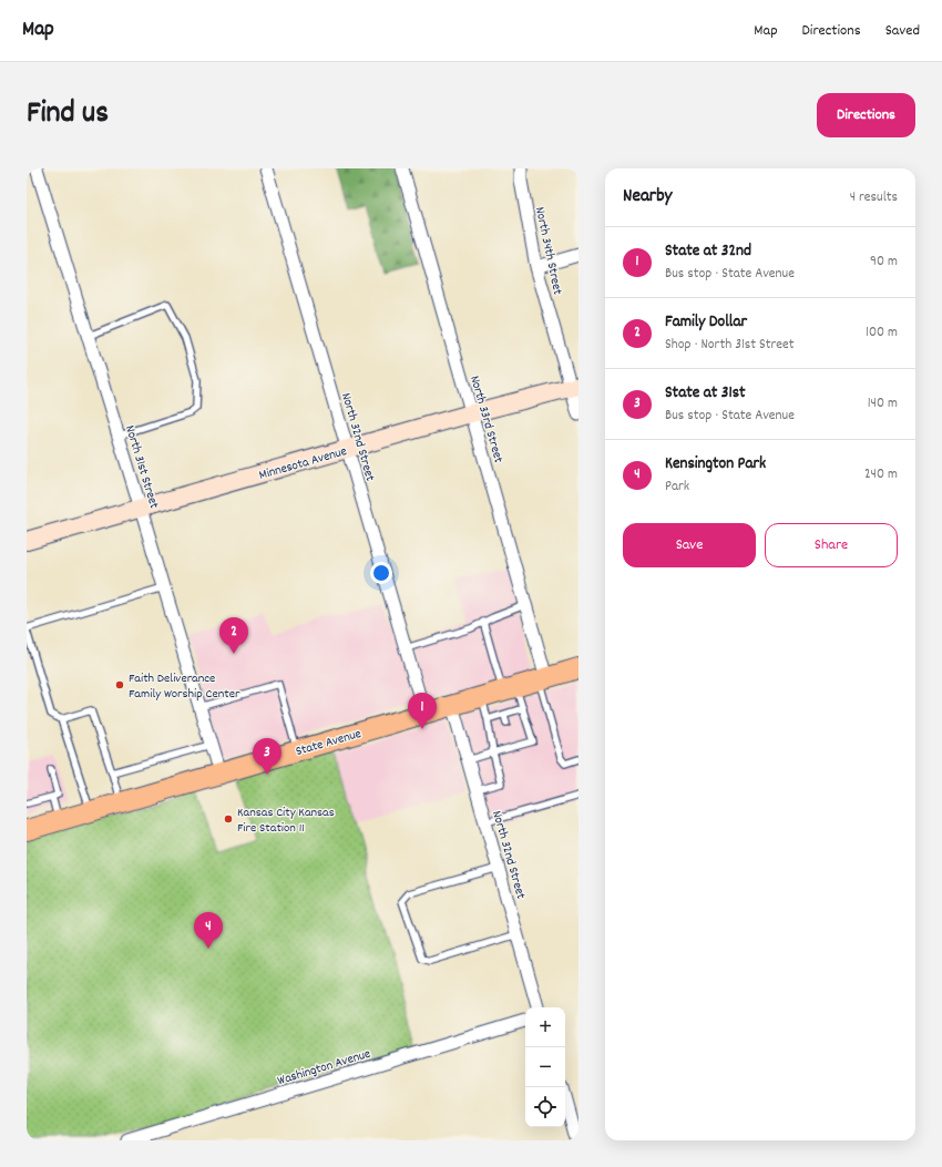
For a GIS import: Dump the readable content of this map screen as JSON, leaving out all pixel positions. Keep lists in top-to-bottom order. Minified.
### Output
{"streets":{"main road":["Minnesota Avenue","State Avenue"],"street":["North 34th Street","North 33rd Street","North 32nd Street","North 31st Street","Washington Avenue"]},"crossings":[["North 34th Street","Minnesota Avenue"],["North 33rd Street","Minnesota Avenue"],["North 33rd Street","State Avenue"],["North 32nd Street","Minnesota Avenue"],["North 32nd Street","State Avenue"],["Minnesota Avenue","North 31st Street"],["North 31st Street","State Avenue"]],"places":["Faith Deliverance Family Worship Center","Kansas City Kansas Fire Station 11"],"page":{"header":"Map","nav":["Map","Directions","Saved"],"title":"Find us","buttons":["Directions",["Save","Share"]],"heading":["Nearby","4 results"],"list":[{"mark":"1","name":"State at 32nd","note":"Bus stop · State Avenue","value":"90 m"},{"mark":"2","name":"Family Dollar","note":"Shop · North 31st Street","value":"100 m"},{"mark":"3","name":"State at 31st","note":"Bus stop · State Avenue","value":"140 m"},{"mark":"4","name":"Kensington Park","note":"Park","value":"240 m"}],"pins":["2","1","3","4"],"map_buttons":["+","−"]}}
